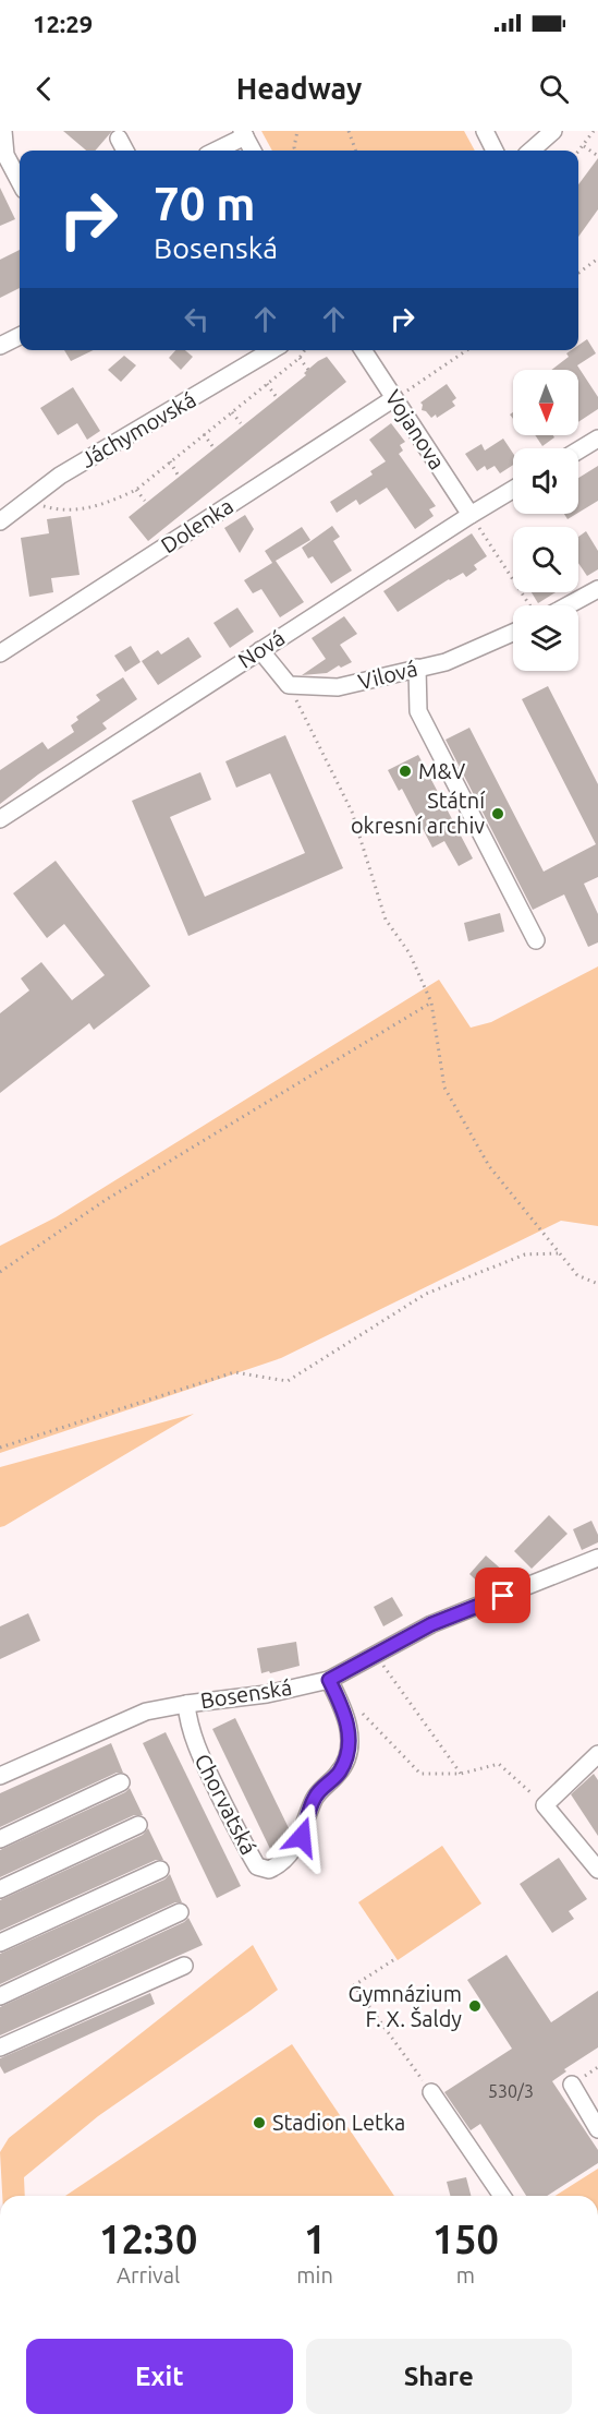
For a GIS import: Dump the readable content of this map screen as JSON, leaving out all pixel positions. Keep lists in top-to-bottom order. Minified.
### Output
{"streets":{"street":["Jáchymovská","Vojanova","Dolenka","Nová","Vilová","Bosenská","Chorvatská"]},"crossings":[["Vojanova","Dolenka"],["Vojanova","Nová"],["Bosenská","Chorvatská"]],"places":["M&V","Státní okresní archiv","Gymnázium F. X. Šaldy","Stadion Letka"],"house_numbers":["530/3"],"north":"bottom","page":{"status":"12:29","header":"Headway","turn":["70 m","Bosenská"],"eta":["12:30","Arrival","1","min","150","m"],"buttons":["Exit","Share"]}}
